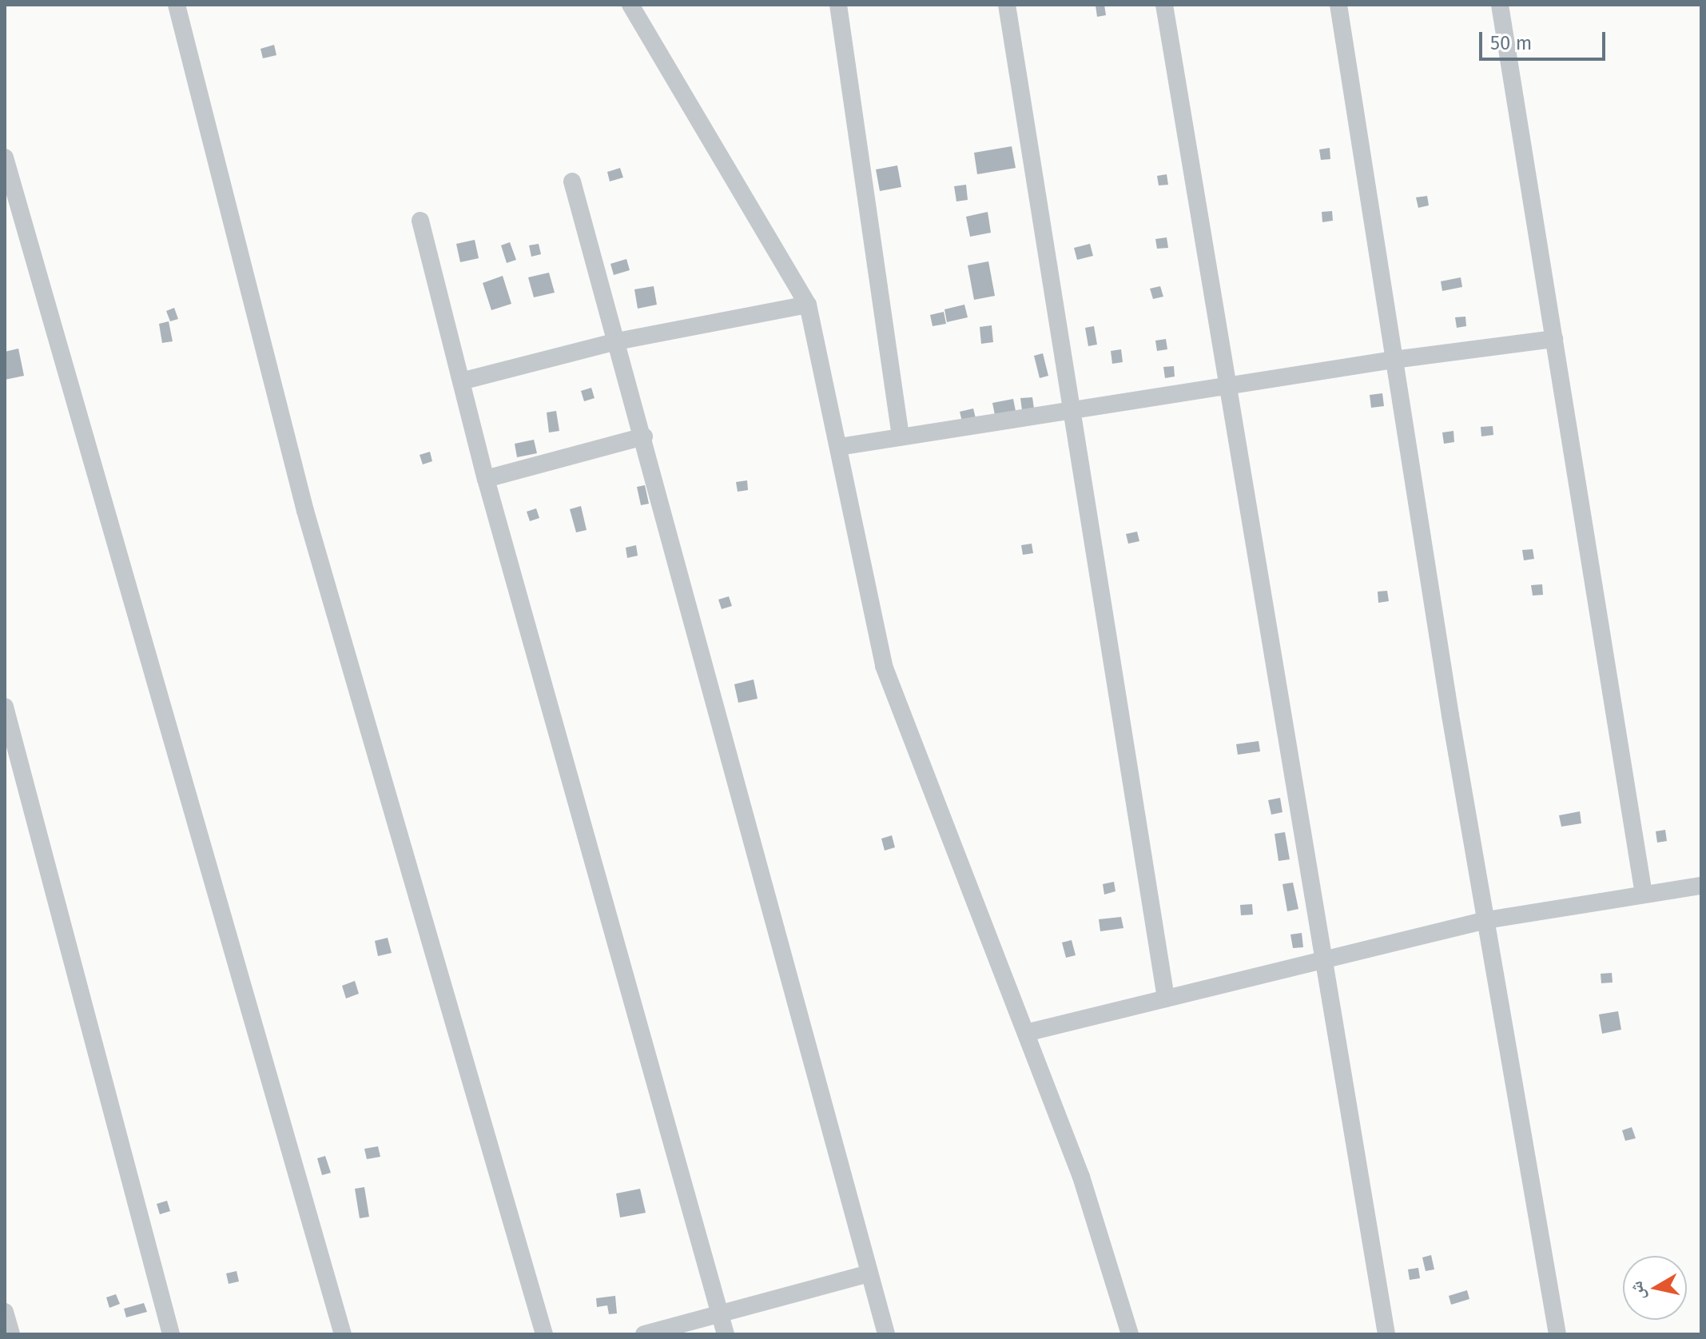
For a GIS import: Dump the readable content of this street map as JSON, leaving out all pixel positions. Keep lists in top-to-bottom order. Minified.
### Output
{"scale_bar":"50 m","north":"left"}
